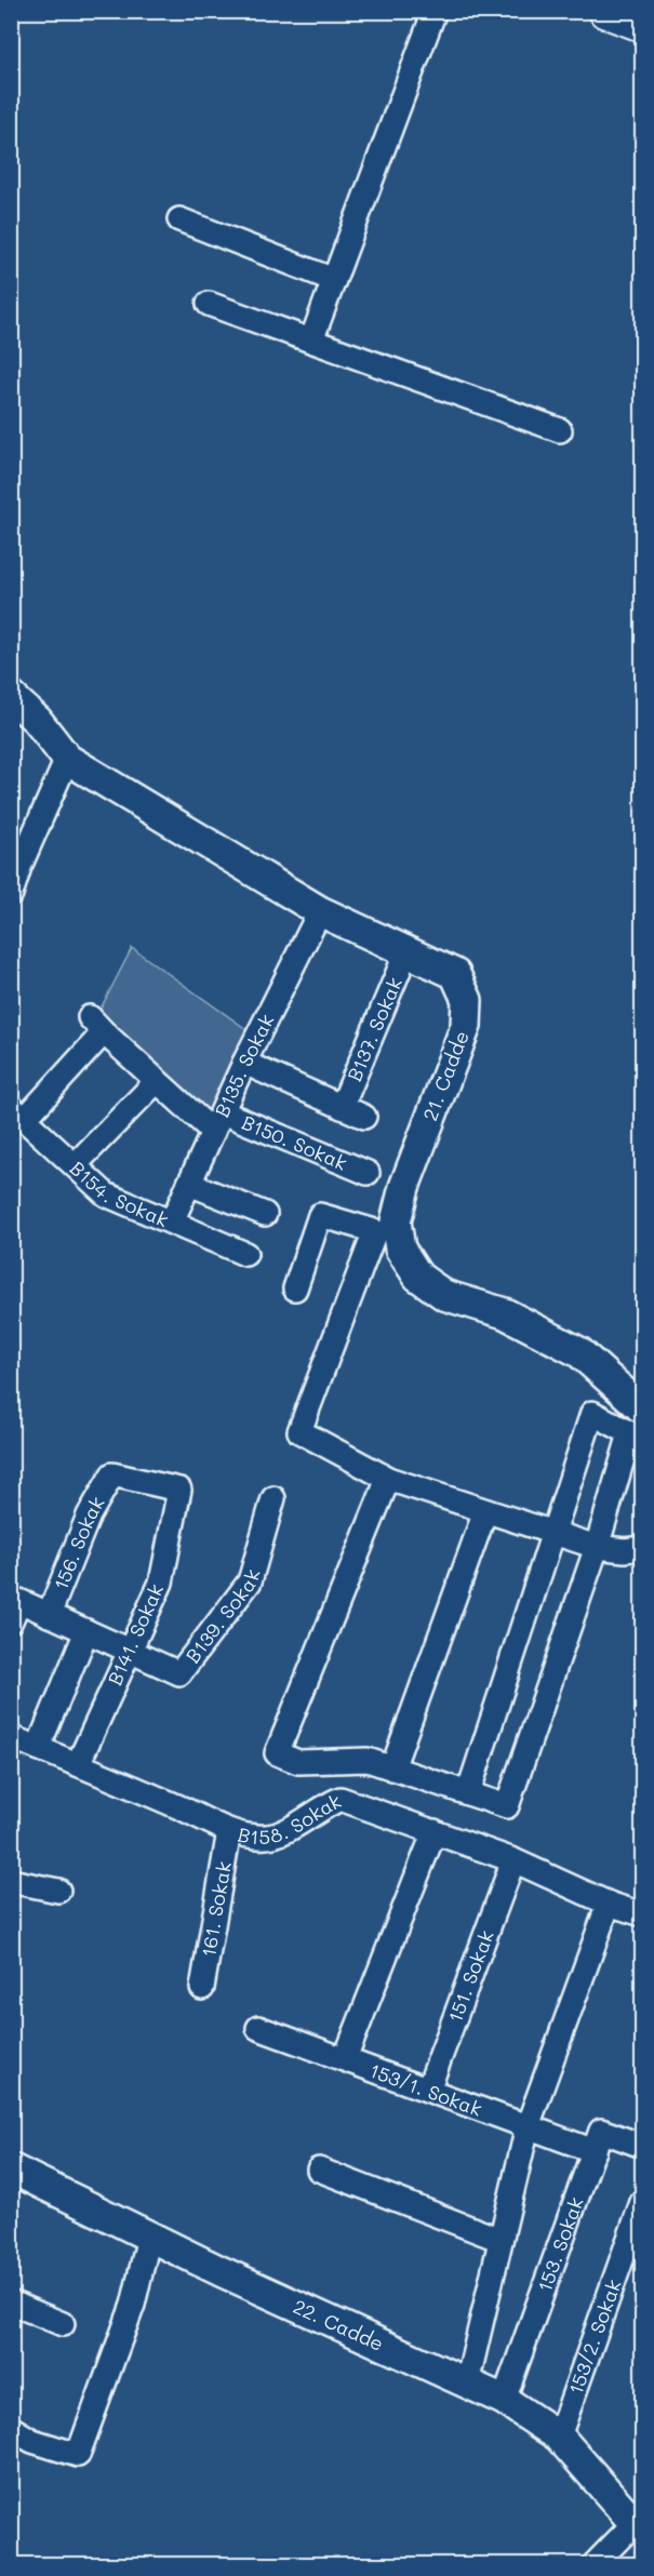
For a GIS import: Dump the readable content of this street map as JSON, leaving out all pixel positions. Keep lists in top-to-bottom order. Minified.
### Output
{"streets":{"main road":["21. Cadde","22. Cadde"],"street":["B137. Sokak","B135. Sokak","B150. Sokak","B154. Sokak","156. Sokak","B139. Sokak","B141. Sokak","B158. Sokak","161. Sokak","151. Sokak","153/1. Sokak","153. Sokak","153/2. Sokak"]},"crossings":[["B137. Sokak","21. Cadde"],["B135. Sokak","21. Cadde"],["B135. Sokak","B150. Sokak"],["B135. Sokak","B154. Sokak"],["156. Sokak","B139. Sokak"],["156. Sokak","B141. Sokak"],["B139. Sokak","B141. Sokak"],["B141. Sokak","B158. Sokak"],["B158. Sokak","161. Sokak"],["B158. Sokak","151. Sokak"],["151. Sokak","153/1. Sokak"],["153/1. Sokak","153. Sokak"],["153. Sokak","22. Cadde"],["22. Cadde","153/2. Sokak"]]}
